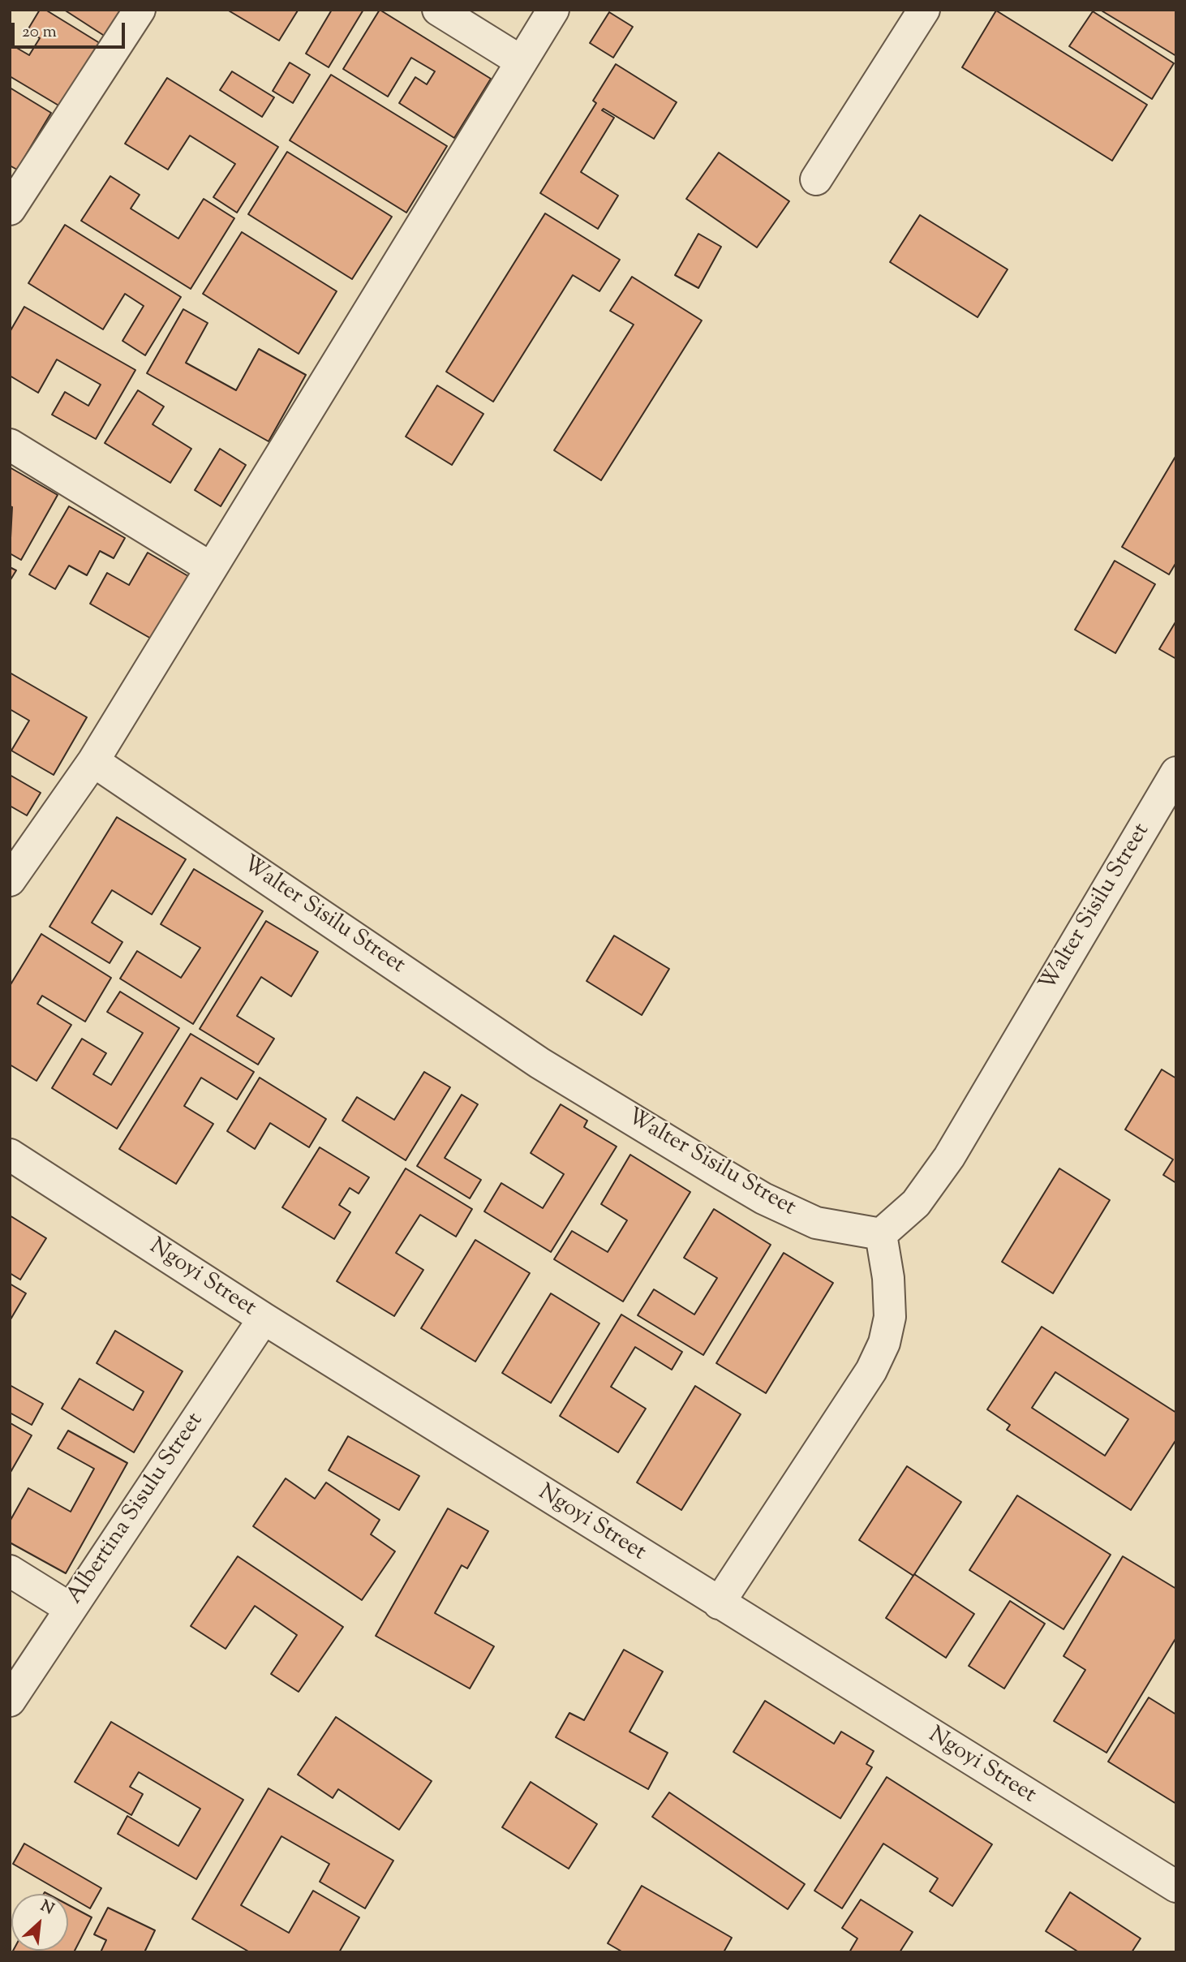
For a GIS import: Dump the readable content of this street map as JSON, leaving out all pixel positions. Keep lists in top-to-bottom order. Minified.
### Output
{"streets":{"street":["Walter Sisilu Street","Ngoyi Street","Albertina Sisulu Street"]},"crossings":[["Ngoyi Street","Albertina Sisulu Street"]],"scale_bar":"20 m","north":"top right"}
